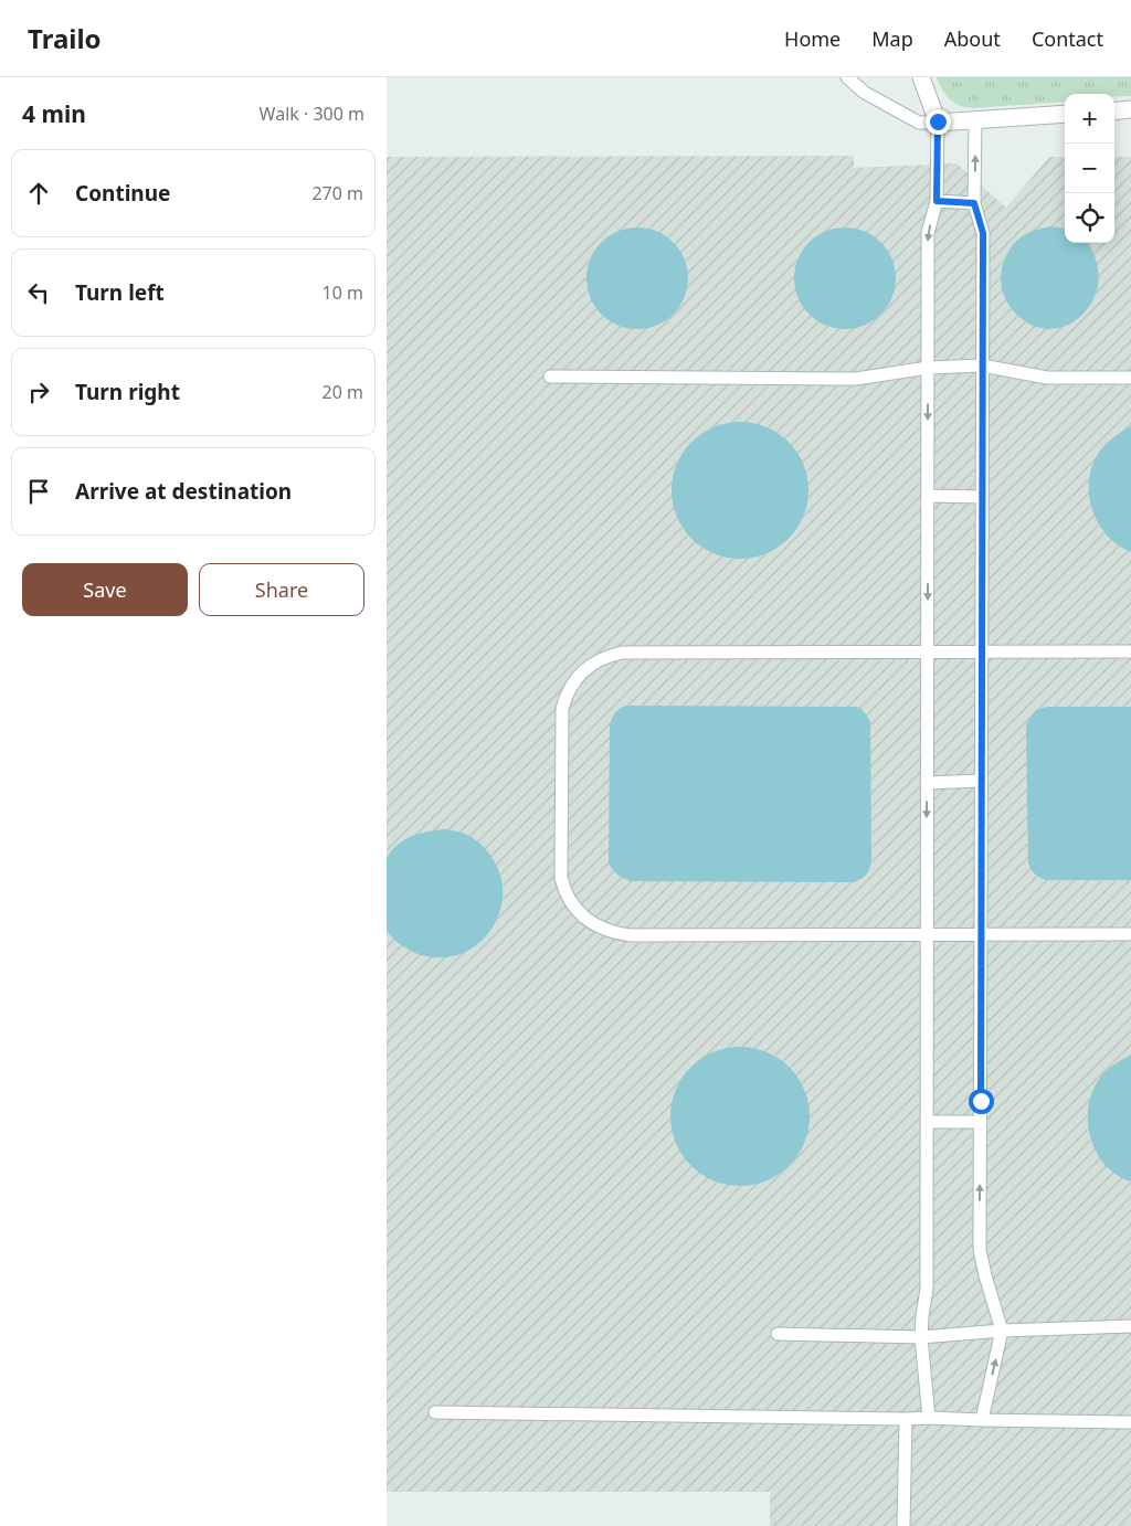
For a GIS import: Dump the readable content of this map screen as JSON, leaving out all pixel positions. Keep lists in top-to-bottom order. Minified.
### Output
{"page":{"header":"Trailo","nav":["Home","Map","About","Contact"],"heading":["4 min","Walk · 300 m"],"map_buttons":["+","−"],"list":[["Continue","270 m"],["Turn left","10 m"],["Turn right","20 m"],"Arrive at destination"],"buttons":["Save","Share"]}}
